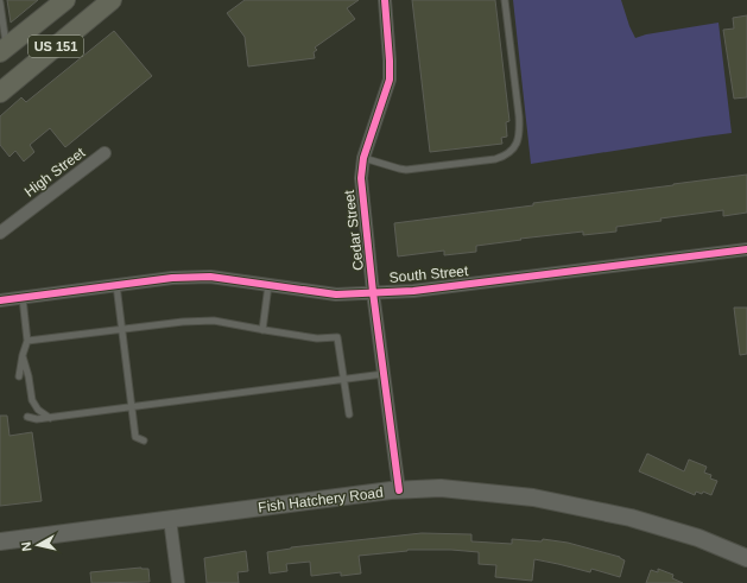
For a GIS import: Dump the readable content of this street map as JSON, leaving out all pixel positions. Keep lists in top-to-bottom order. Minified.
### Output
{"streets":{"main road":["US 151","Fish Hatchery Road"],"street":["High Street","Cedar Street","South Street"]},"crossings":[["Cedar Street","South Street"],["Cedar Street","Fish Hatchery Road"]],"north":"left"}
